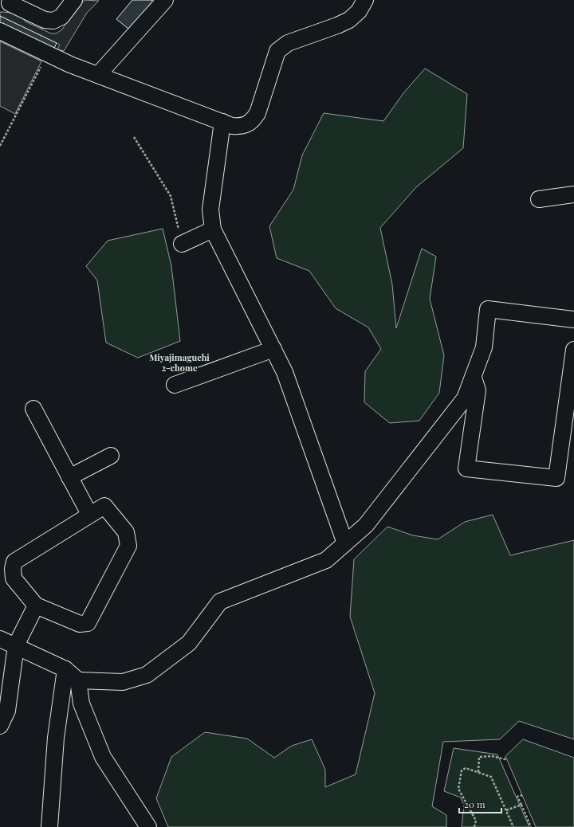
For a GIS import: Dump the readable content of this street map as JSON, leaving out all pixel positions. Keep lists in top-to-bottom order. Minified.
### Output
{"districts":["Miyajimaguchi 2-chome"],"scale_bar":"20 m"}
